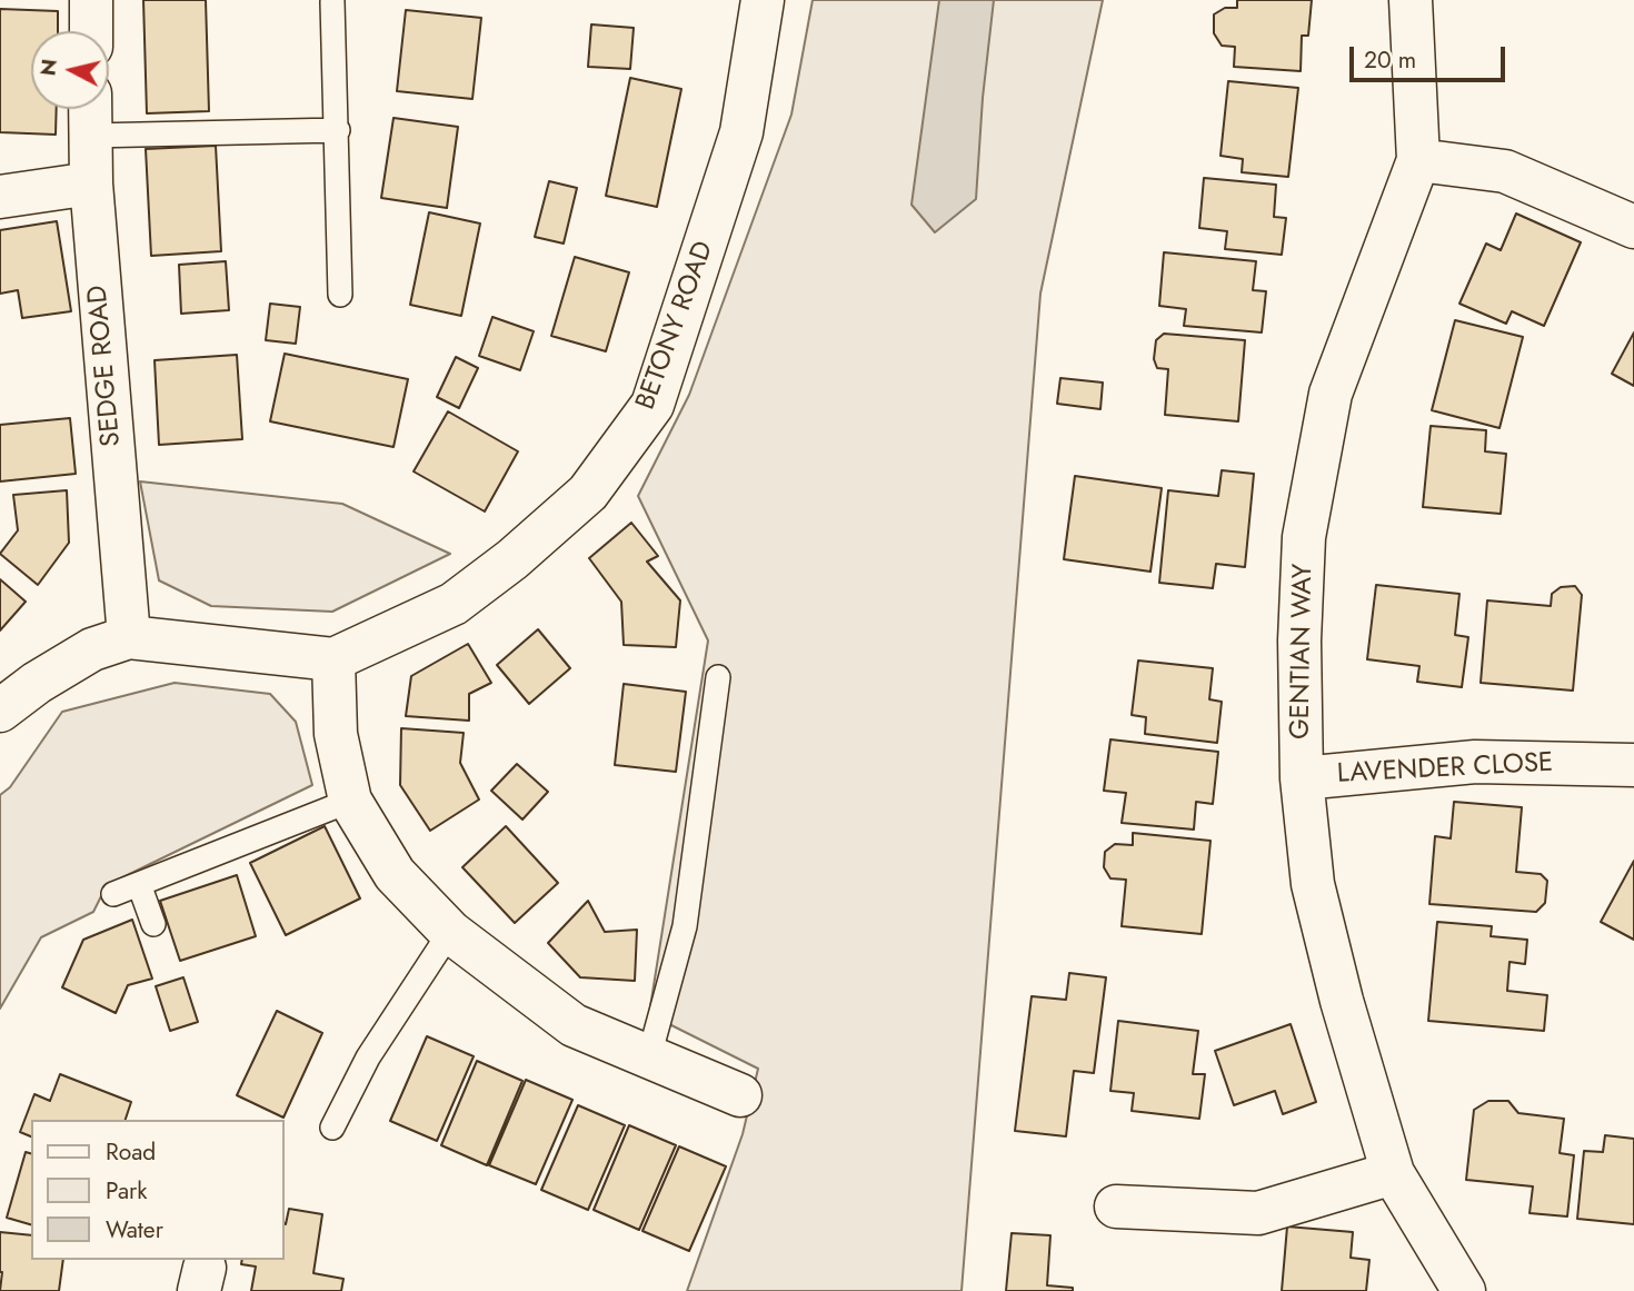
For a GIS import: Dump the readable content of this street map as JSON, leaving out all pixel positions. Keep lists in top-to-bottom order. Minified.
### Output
{"streets":{"street":["BETONY ROAD","SEDGE ROAD","GENTIAN WAY","LAVENDER CLOSE"]},"crossings":[["GENTIAN WAY","LAVENDER CLOSE"]],"legend":["Road","Park","Water"],"scale_bar":"20 m","north":"left"}
